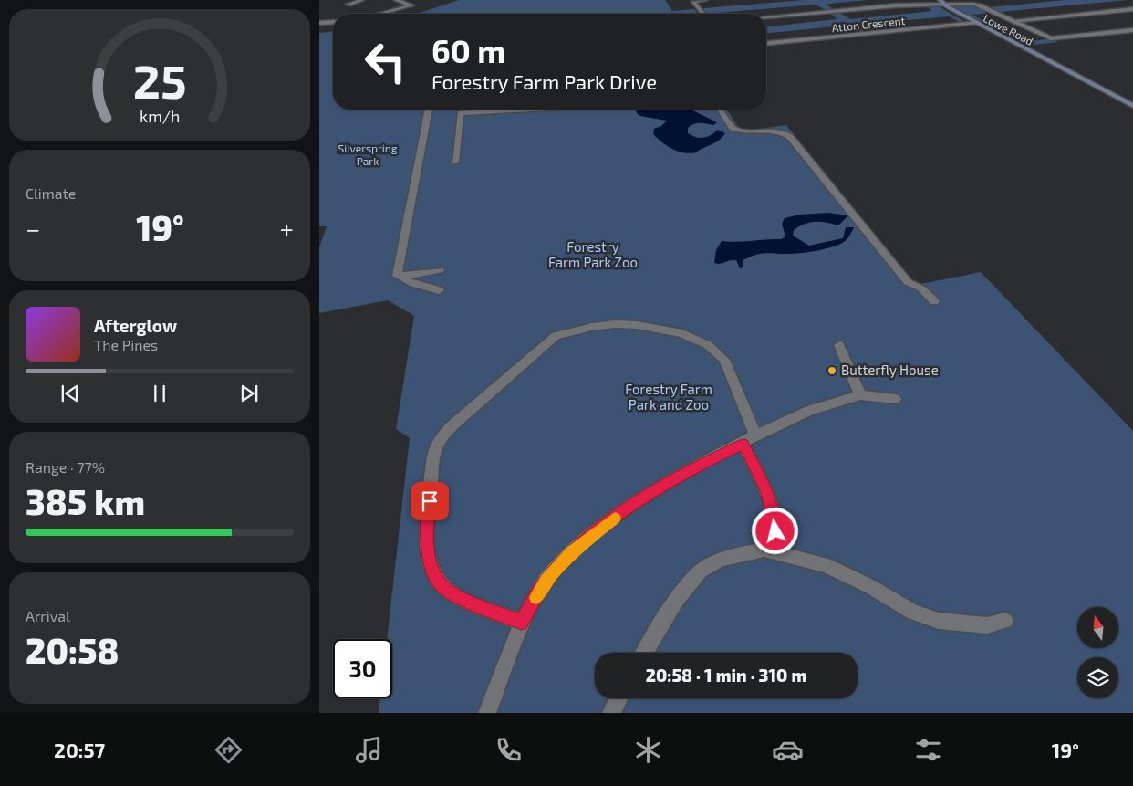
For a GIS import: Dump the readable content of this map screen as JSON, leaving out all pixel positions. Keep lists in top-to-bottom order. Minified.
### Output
{"streets":{"street":["Atton Crescent","Lowe Road"]},"crossings":[["Atton Crescent","Lowe Road"]],"parks":["Silverspring Park","Forestry Farm Park Zoo","Forestry Farm Park and Zoo"],"places":["Butterfly House"],"north":"top","page":{"turn":["60 m","Forestry Farm Park Drive"],"tile":["Climate",["Range · 77%","385 km"],["Arrival","20:58"]],"heat":["−","19°","+"],"song":["Afterglow","The Pines"],"limit":"30","trip":"20:58 · 1 min · 310 m","tabs":["20:57","19°"],"gauge":["25","km/h"]}}
